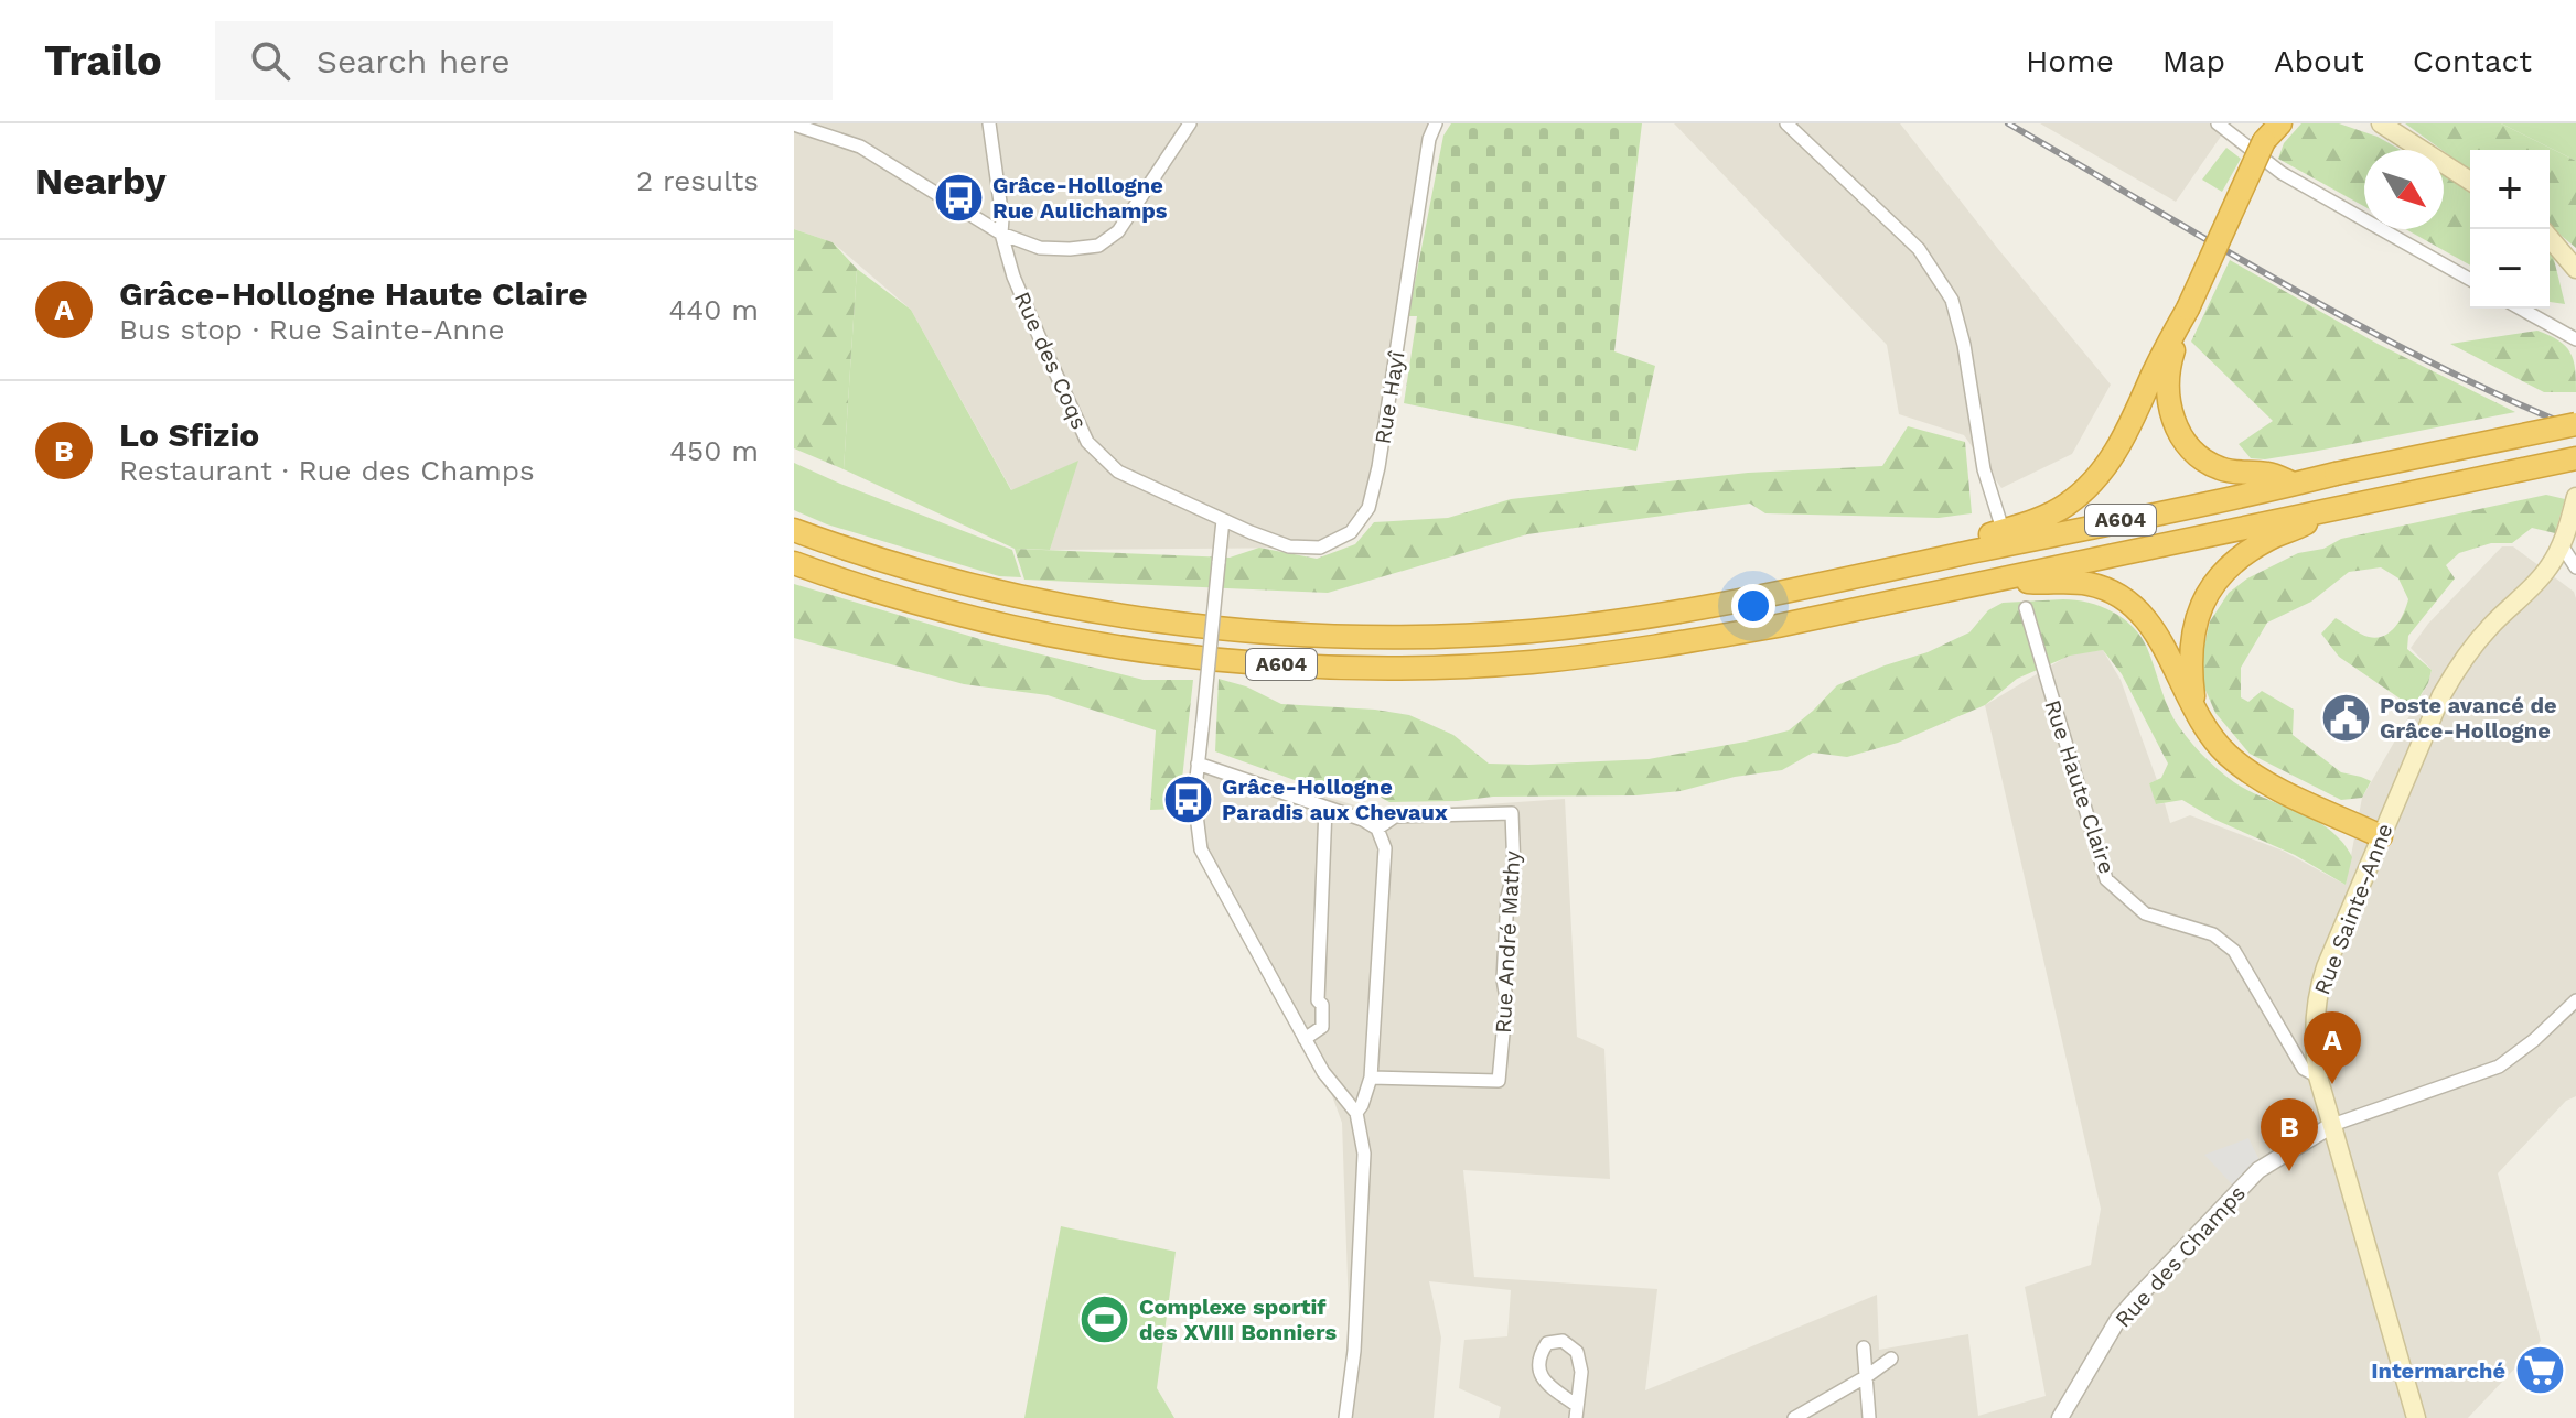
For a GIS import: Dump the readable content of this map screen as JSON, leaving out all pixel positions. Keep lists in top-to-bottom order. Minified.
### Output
{"streets":{"highway":["A604"],"main road":["Rue Sainte-Anne"],"street":["Rue des Coqs","Rue Hayî","Rue Haute Claire","Rue André Mathy","Rue des Champs"]},"crossings":[["Rue des Coqs","Rue Hayî"],["Rue Haute Claire","Rue Sainte-Anne"],["Rue Sainte-Anne","Rue des Champs"]],"places":{"bus stop":["Grâce-Hollogne Rue Aulichamps","Grâce-Hollogne Paradis aux Chevaux"],"public building":["Poste avancé de Grâce-Hollogne"],"sports":["Complexe sportif des XVIII Bonniers"],"supermarket":["Intermarché"]},"north":"bottom right","page":{"header":"Trailo","search":"Search here","nav":["Home","Map","About","Contact"],"heading":["Nearby","2 results"],"map_buttons":["+","−"],"list":[{"mark":"A","name":"Grâce-Hollogne Haute Claire","note":"Bus stop · Rue Sainte-Anne","value":"440 m"},{"mark":"B","name":"Lo Sfizio","note":"Restaurant · Rue des Champs","value":"450 m"}],"pins":["A","B"]}}
